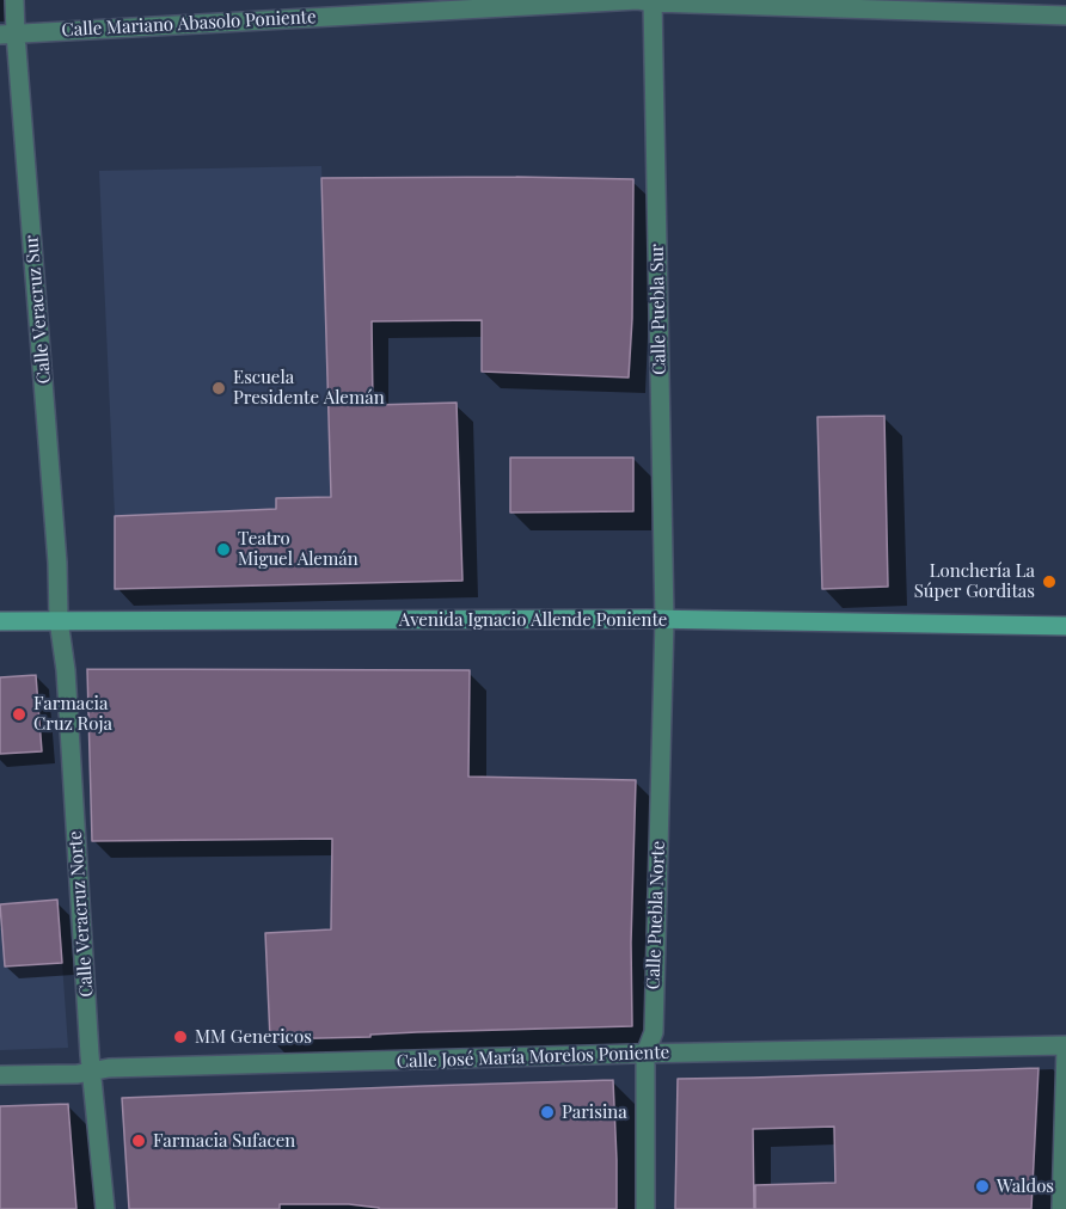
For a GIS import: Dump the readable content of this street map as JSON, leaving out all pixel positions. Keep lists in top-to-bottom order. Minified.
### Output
{"streets":{"main road":["Avenida Ignacio Allende Poniente"],"street":["Calle Mariano Abasolo Poniente","Calle Veracruz Sur","Calle Puebla Sur","Calle Veracruz Norte","Calle Puebla Norte","Calle José María Morelos Poniente"]},"crossings":[["Calle Mariano Abasolo Poniente","Calle Veracruz Sur"],["Calle Mariano Abasolo Poniente","Calle Puebla Sur"],["Calle Veracruz Sur","Avenida Ignacio Allende Poniente"],["Calle Veracruz Sur","Calle Veracruz Norte"],["Calle Puebla Sur","Avenida Ignacio Allende Poniente"],["Calle Puebla Sur","Calle Puebla Norte"],["Avenida Ignacio Allende Poniente","Calle Veracruz Norte"],["Avenida Ignacio Allende Poniente","Calle Puebla Norte"],["Calle Veracruz Norte","Calle José María Morelos Poniente"],["Calle Puebla Norte","Calle José María Morelos Poniente"]],"places":["Escuela Presidente Alemán","Teatro Miguel Alemán","Lonchería La Súper Gorditas","Farmacia Cruz Roja","MM Genericos","Parisina","Farmacia Sufacen","Waldos"]}
